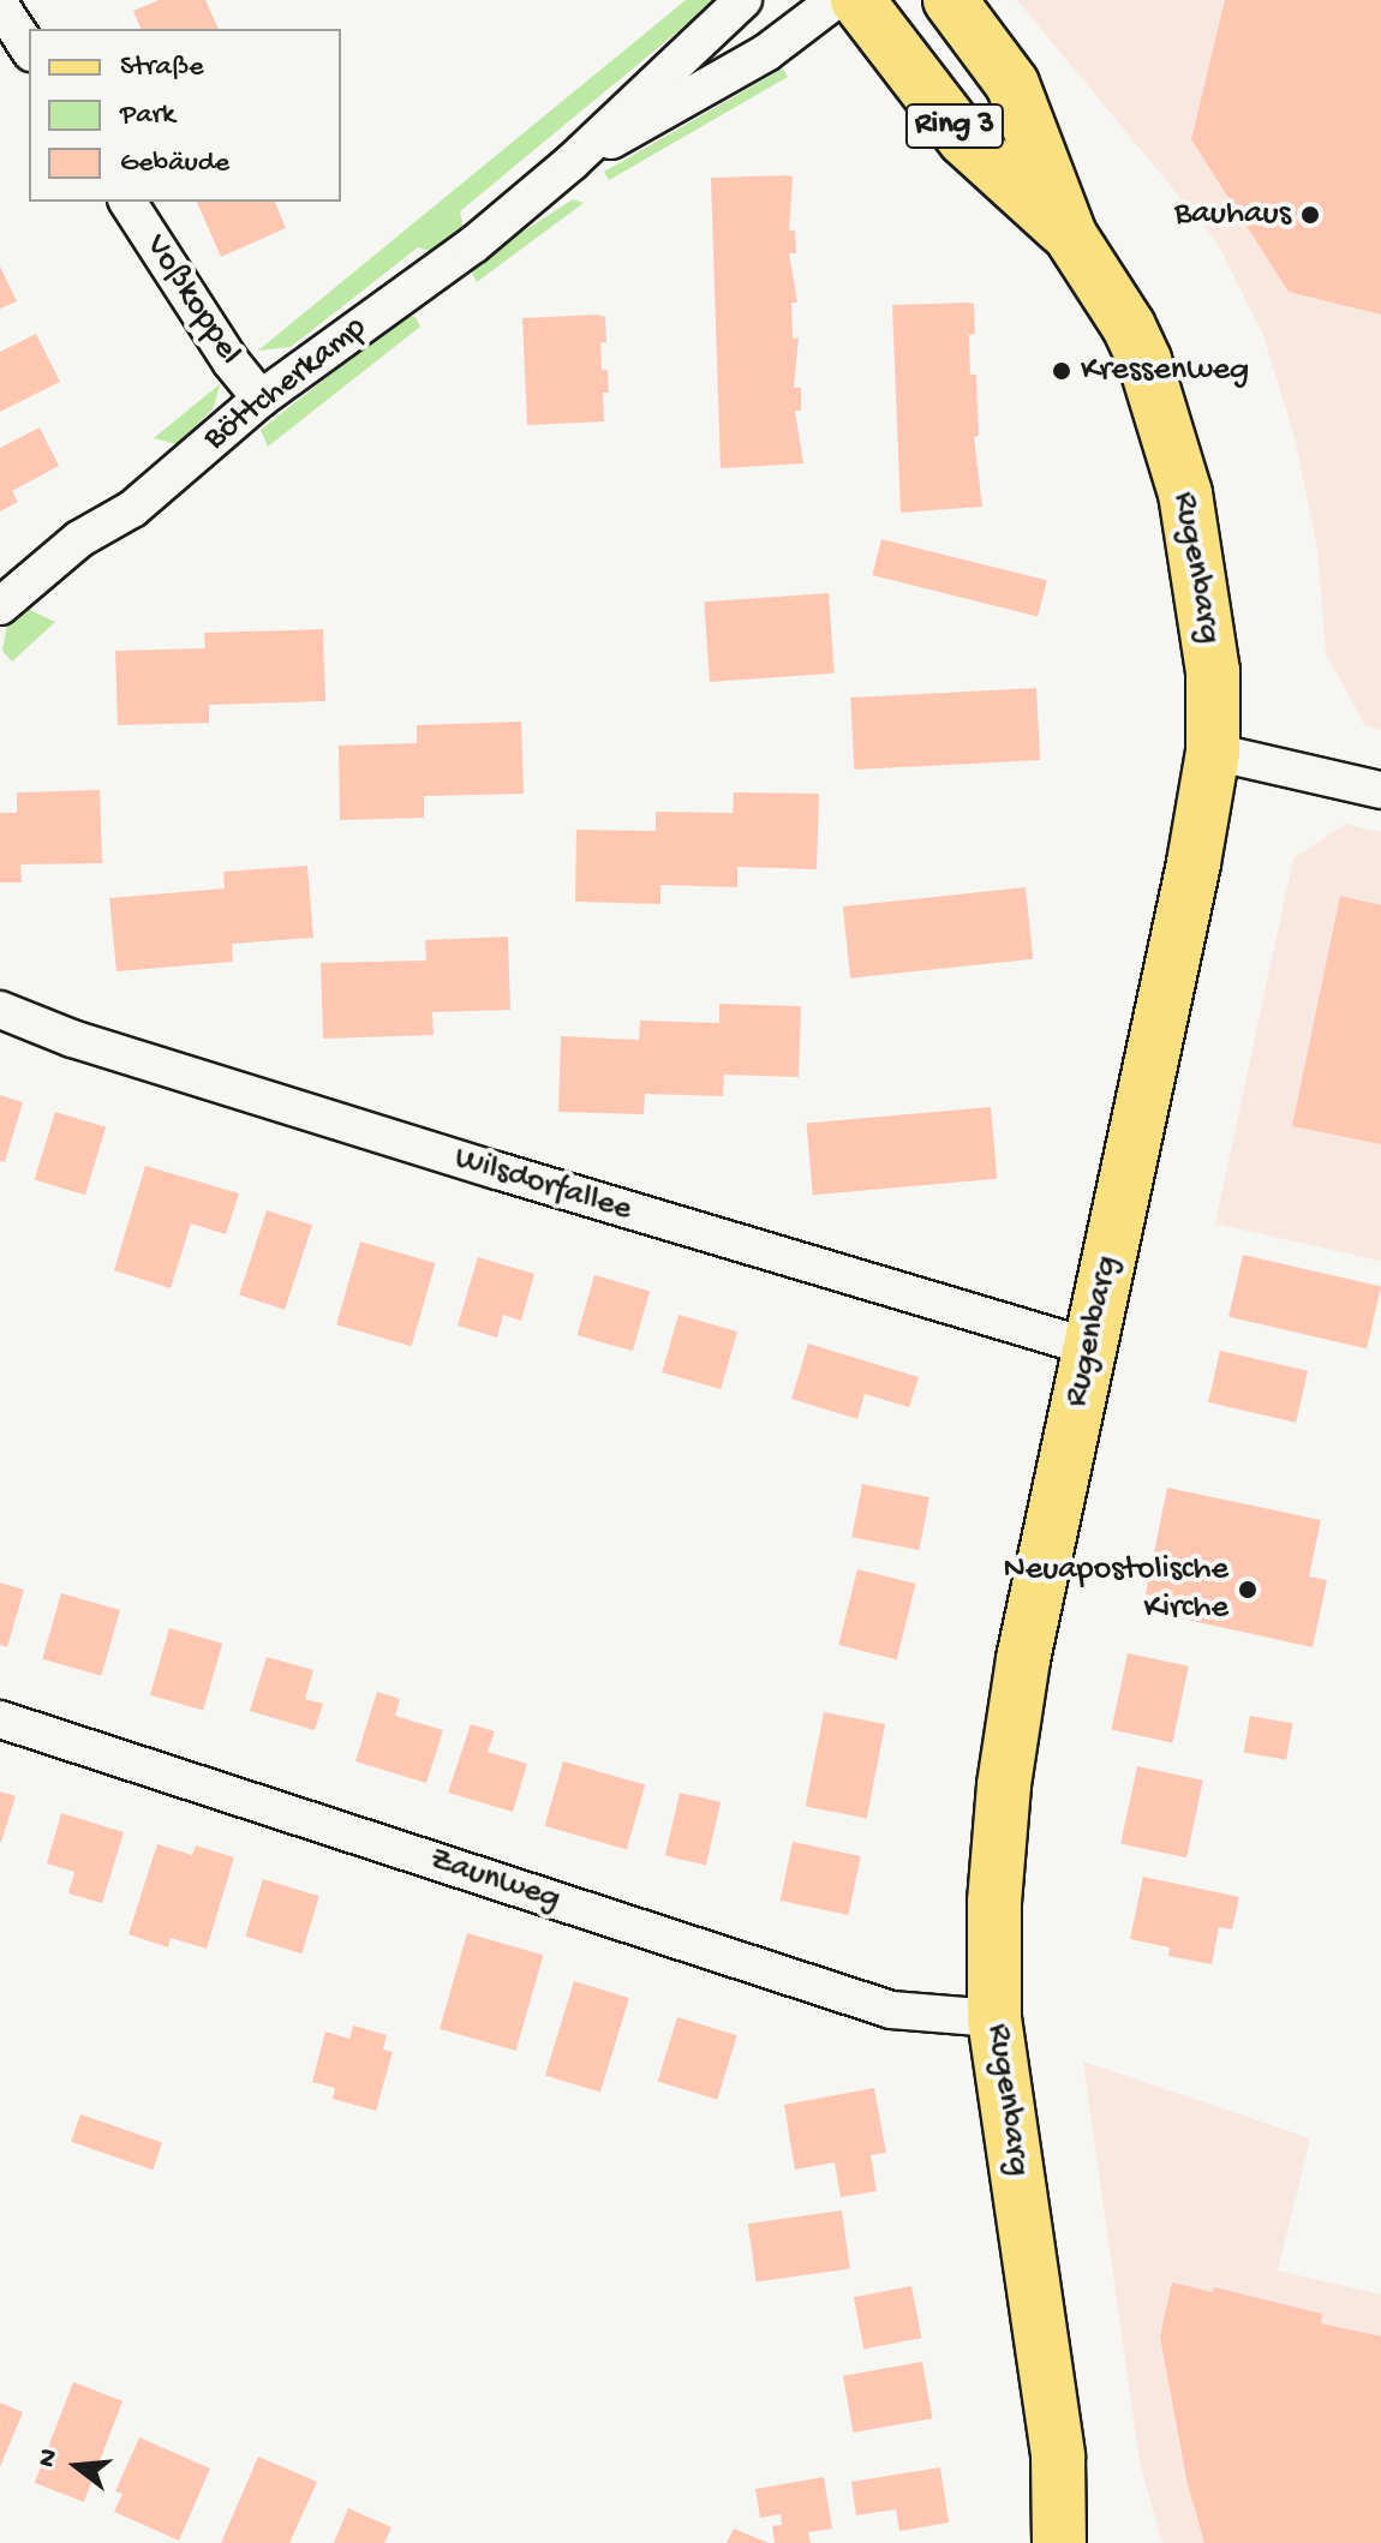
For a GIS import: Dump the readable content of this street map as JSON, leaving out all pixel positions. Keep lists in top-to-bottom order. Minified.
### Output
{"streets":{"main road":["Ring 3","Rugenbarg"],"street":["Voßkoppel","Böttcherkamp","Wilsdorfallee","Zaunweg"]},"crossings":[["Voßkoppel","Böttcherkamp"],["Rugenbarg","Wilsdorfallee"],["Rugenbarg","Zaunweg"]],"places":["Bauhaus","Kressenweg","Neuapostolische Kirche"],"legend":["Straße","Park","Gebäude"],"north":"left"}
